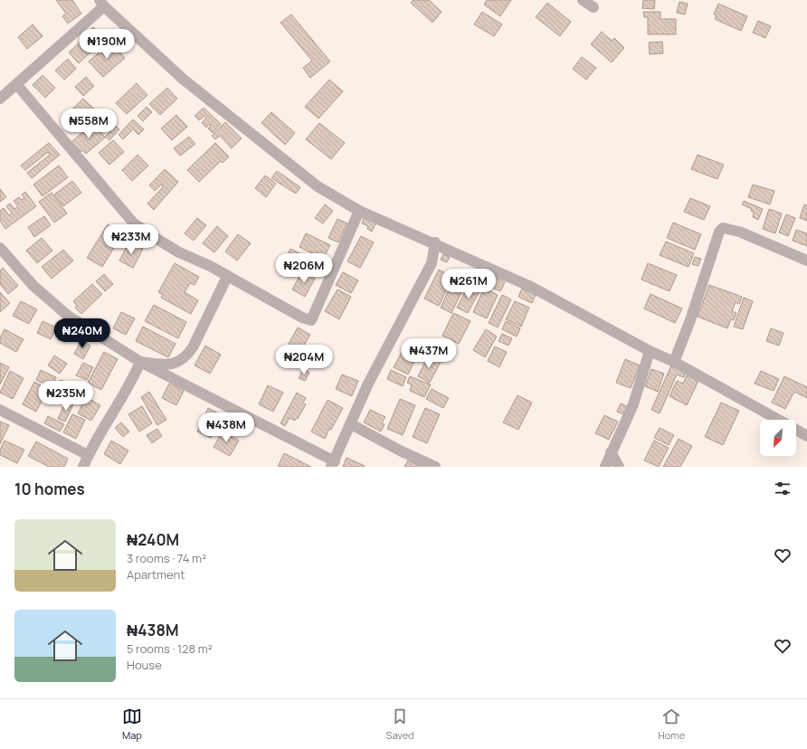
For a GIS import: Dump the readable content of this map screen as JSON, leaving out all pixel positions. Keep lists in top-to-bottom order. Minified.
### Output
{"north":"bottom left","page":{"price":["₦190M","₦558M","₦233M","₦206M","₦261M","₦240M","₦437M","₦204M","₦235M","₦438M"],"heading":"10 homes","list":[{"name":"₦240M","note":"3 rooms · 74 m² · Apartment"},{"name":"₦438M","note":"5 rooms · 128 m² · House"}],"tabs":["Map","Saved","Home"]}}
